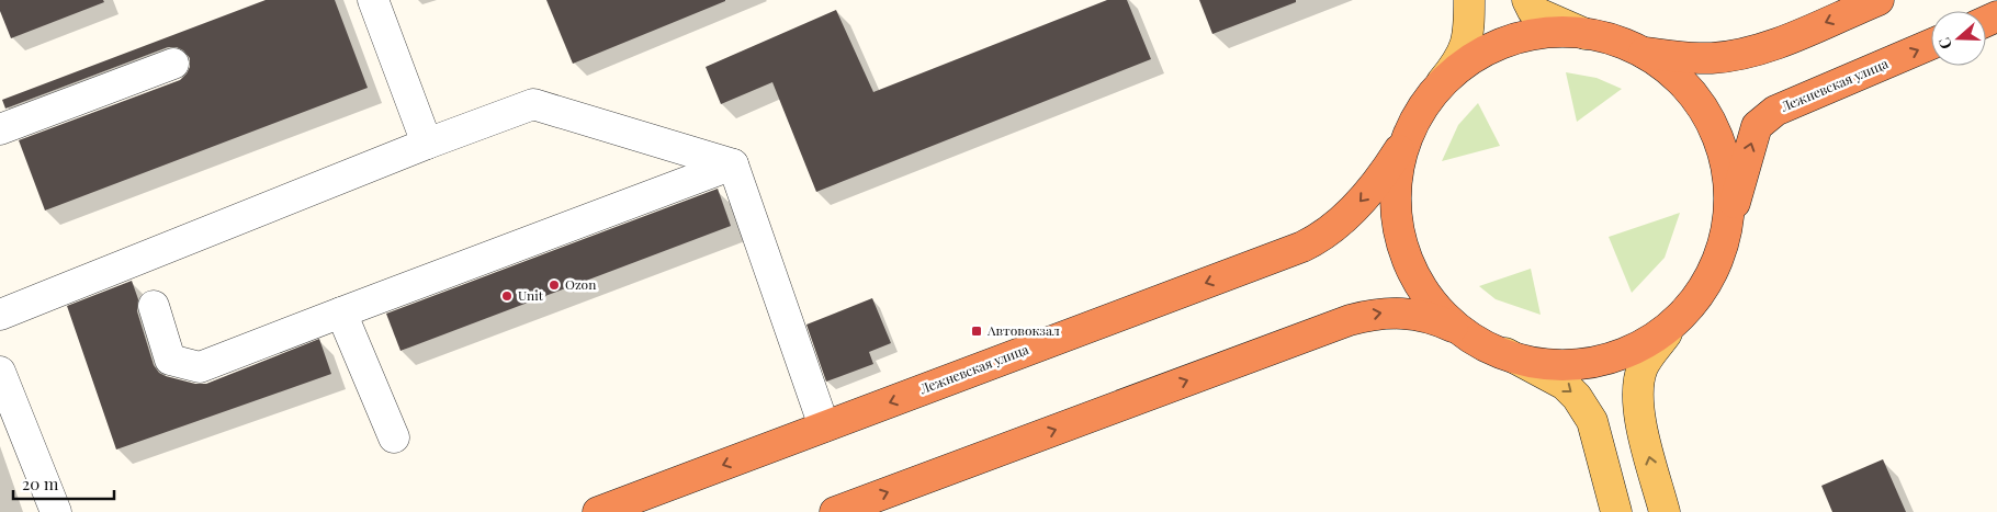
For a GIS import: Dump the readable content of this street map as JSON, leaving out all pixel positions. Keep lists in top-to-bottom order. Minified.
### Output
{"streets":{"highway":["Лежневская улица"]},"places":{"other":["Ozon","Unit"],"transit":["Автовокзал"]},"scale_bar":"20 m","north":"left"}
